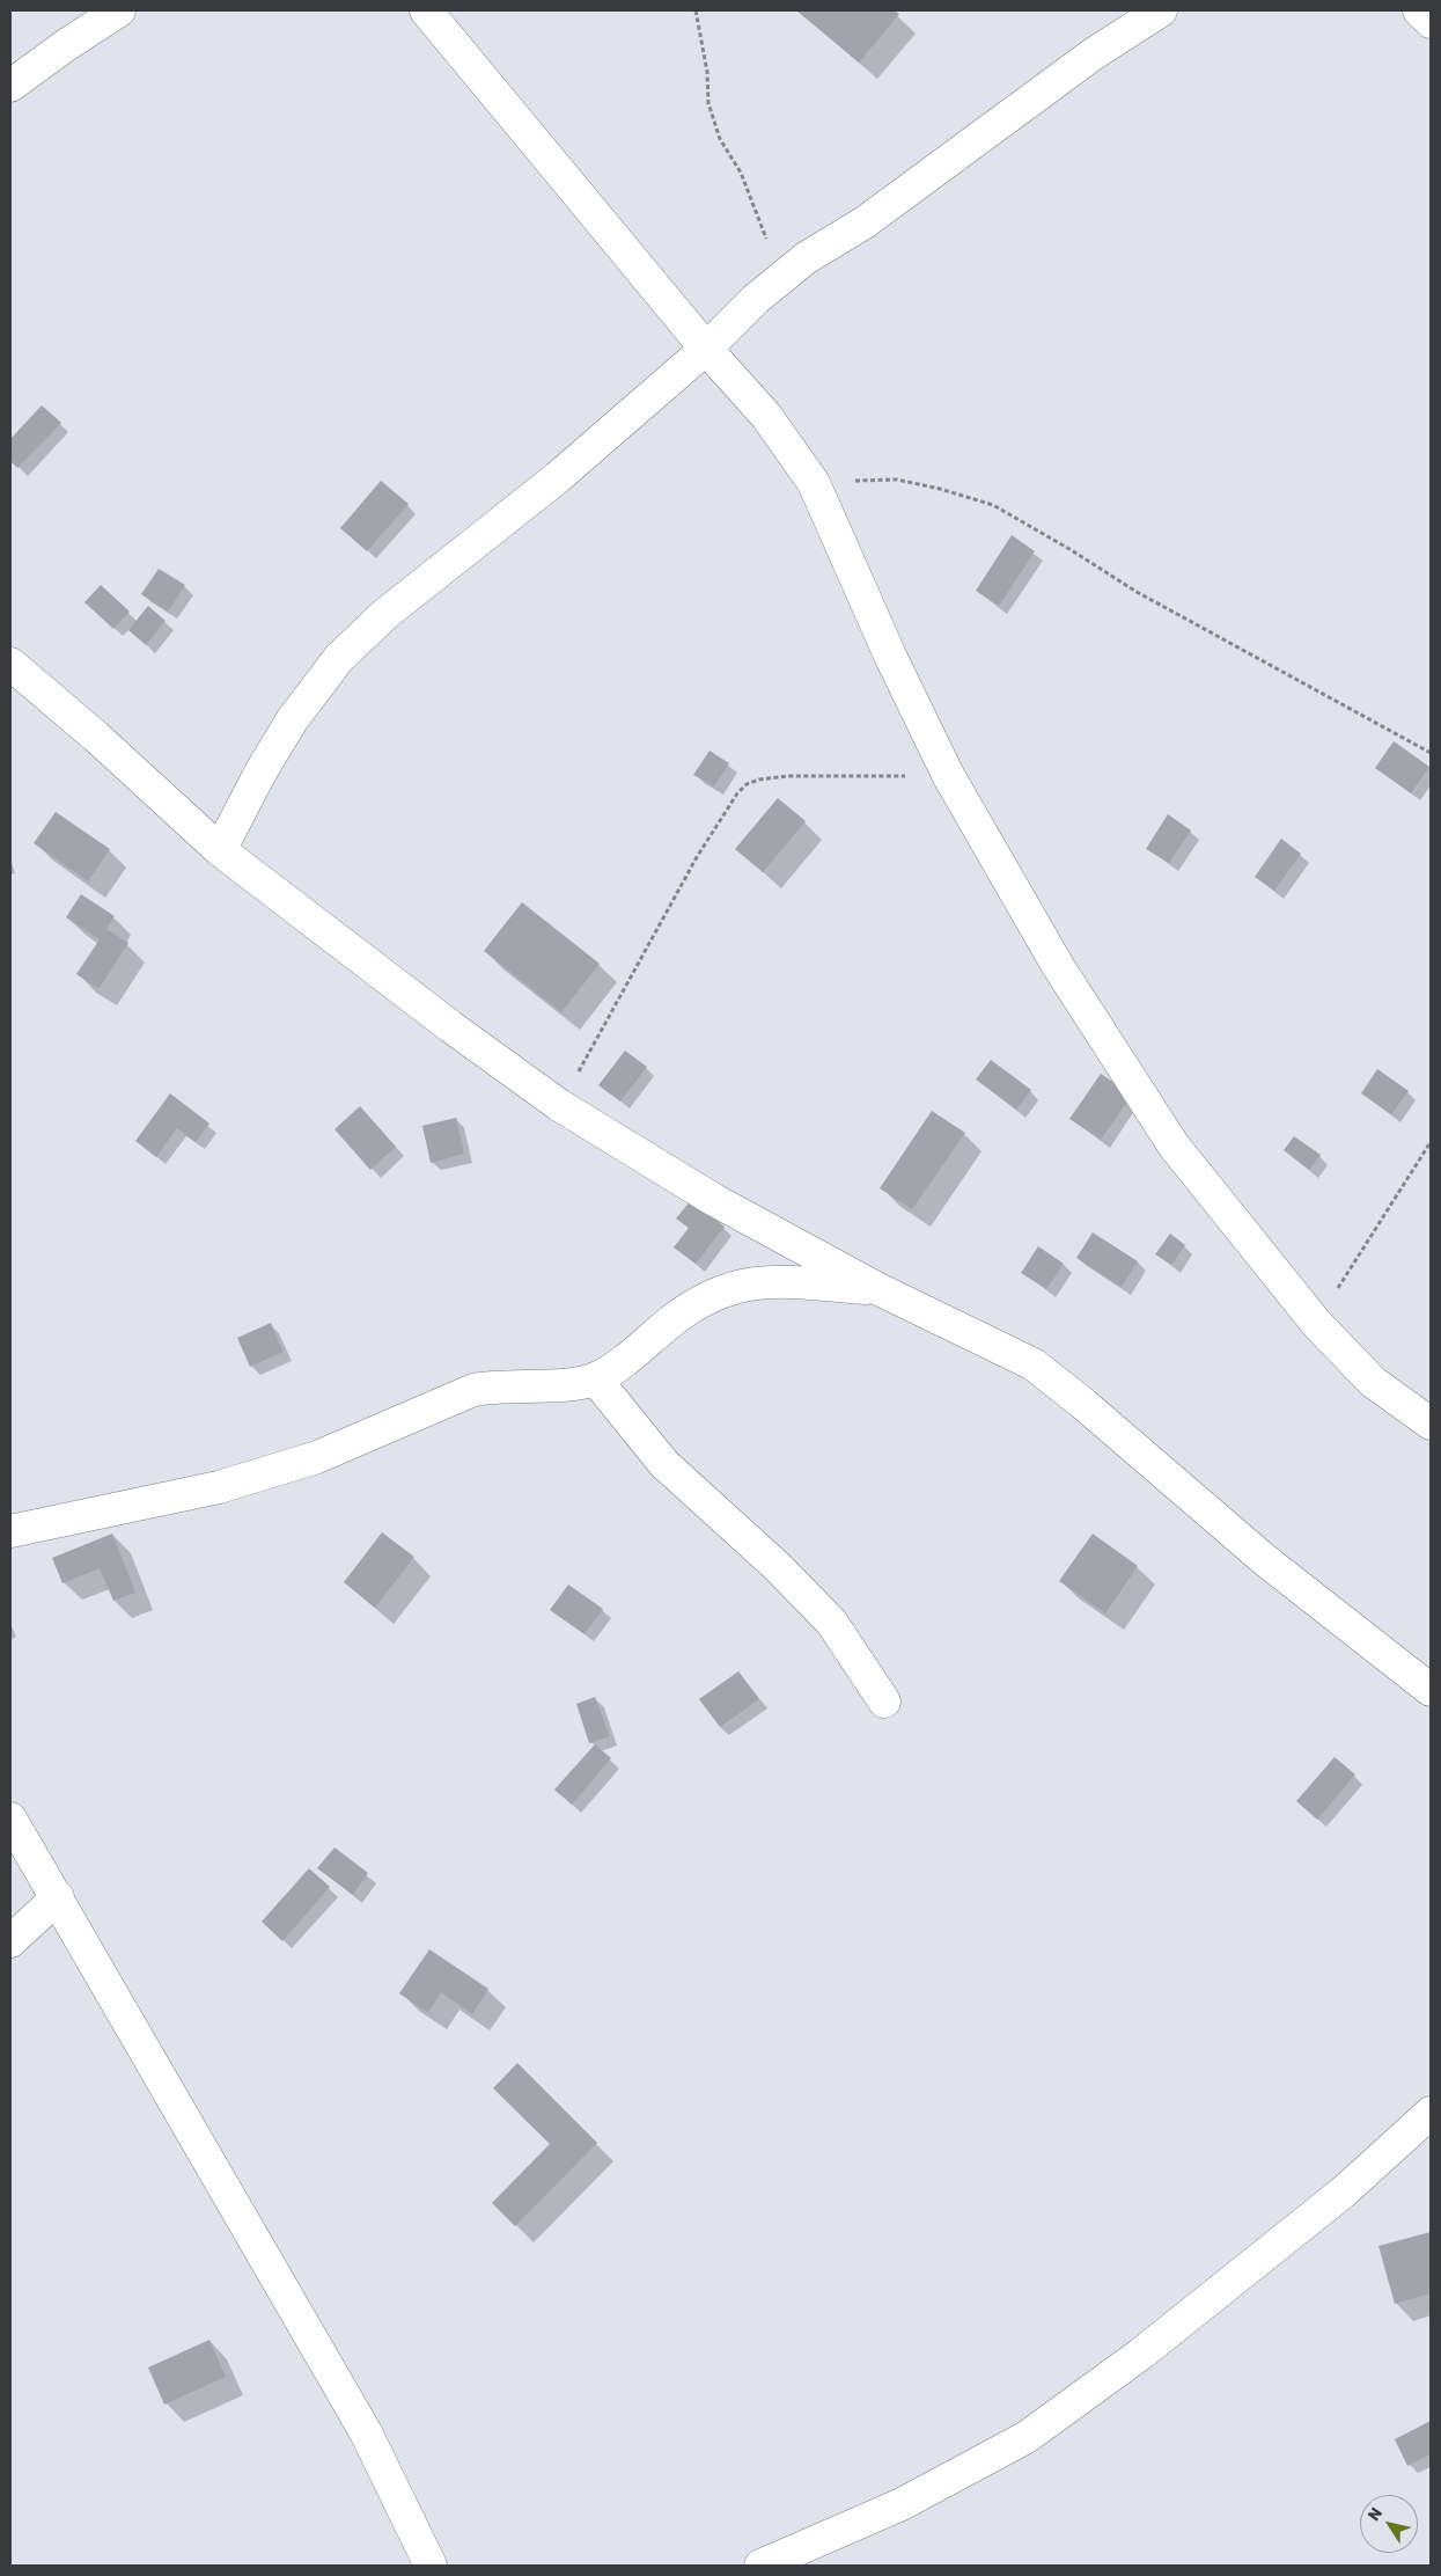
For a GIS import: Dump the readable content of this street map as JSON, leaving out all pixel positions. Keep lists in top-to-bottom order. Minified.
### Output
{"north":"top left"}
